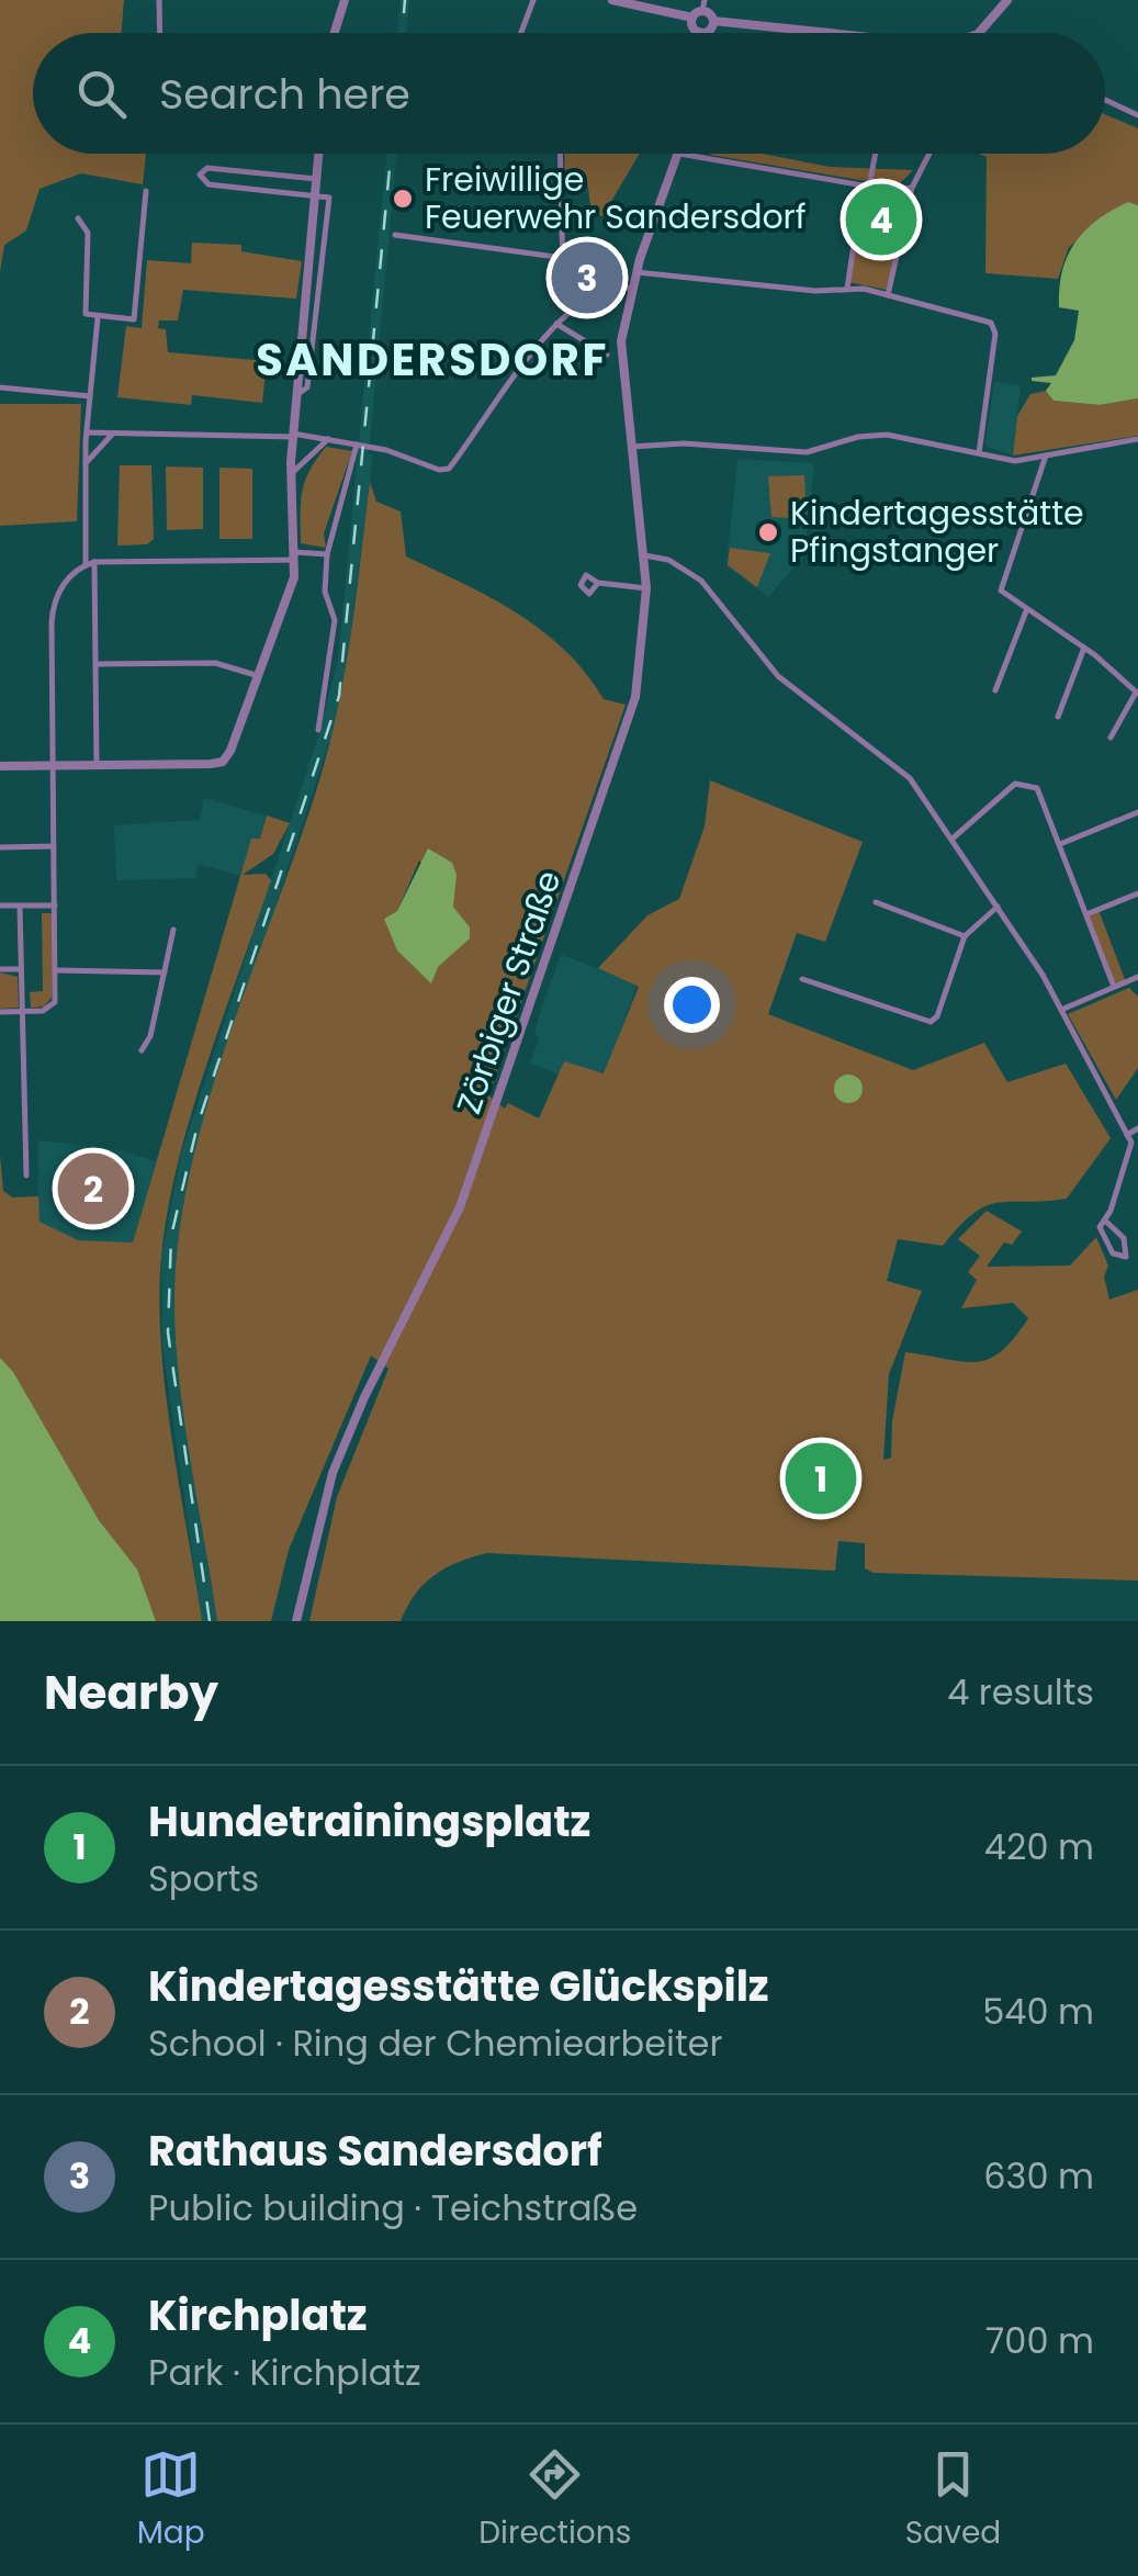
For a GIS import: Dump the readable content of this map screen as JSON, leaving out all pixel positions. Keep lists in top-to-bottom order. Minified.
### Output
{"streets":{"street":["Zörbiger Straße"]},"districts":["SANDERSDORF"],"places":["Freiwillige Feuerwehr Sandersdorf","Kindertagesstätte Pfingstanger"],"page":{"search":"Search here","pins":["4","3","2","1"],"heading":["Nearby","4 results"],"list":[{"mark":"1","name":"Hundetrainingsplatz","note":"Sports","value":"420 m"},{"mark":"2","name":"Kindertagesstätte Glückspilz","note":"School · Ring der Chemiearbeiter","value":"540 m"},{"mark":"3","name":"Rathaus Sandersdorf","note":"Public building · Teichstraße","value":"630 m"},{"mark":"4","name":"Kirchplatz","note":"Park · Kirchplatz","value":"700 m"}],"nav":["Map","Directions","Saved"]}}
